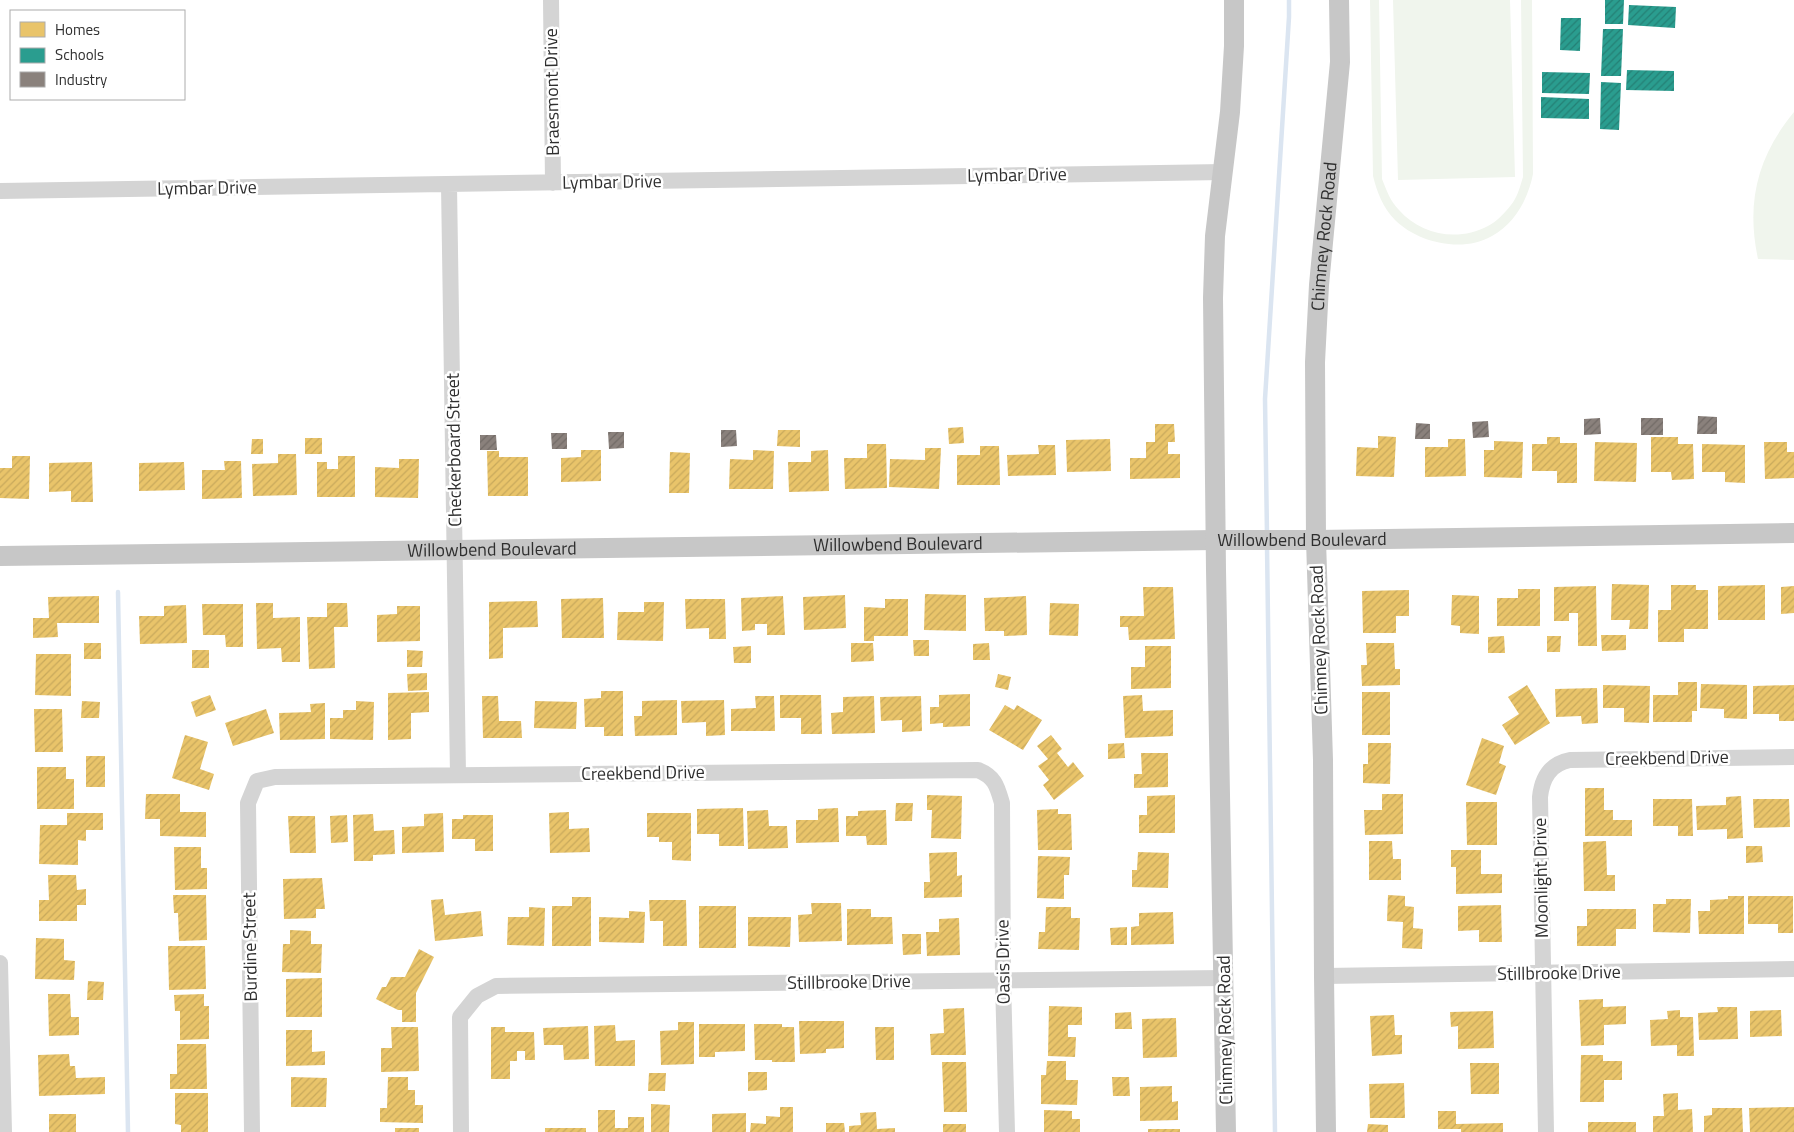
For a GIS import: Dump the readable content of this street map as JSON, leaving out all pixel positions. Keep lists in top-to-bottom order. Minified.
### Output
{"streets":{"main road":["Chimney Rock Road","Willowbend Boulevard"],"street":["Braesmont Drive","Lymbar Drive","Checkerboard Street","Creekbend Drive","Moonlight Drive","Burdine Street","Oasis Drive","Stillbrooke Drive"]},"crossings":[["Braesmont Drive","Lymbar Drive"],["Lymbar Drive","Chimney Rock Road"],["Lymbar Drive","Checkerboard Street"],["Chimney Rock Road","Willowbend Boulevard"],["Chimney Rock Road","Stillbrooke Drive"],["Checkerboard Street","Willowbend Boulevard"],["Checkerboard Street","Creekbend Drive"],["Creekbend Drive","Moonlight Drive"],["Creekbend Drive","Burdine Street"],["Creekbend Drive","Oasis Drive"],["Moonlight Drive","Stillbrooke Drive"],["Oasis Drive","Stillbrooke Drive"]],"legend":["Homes","Schools","Industry"]}
